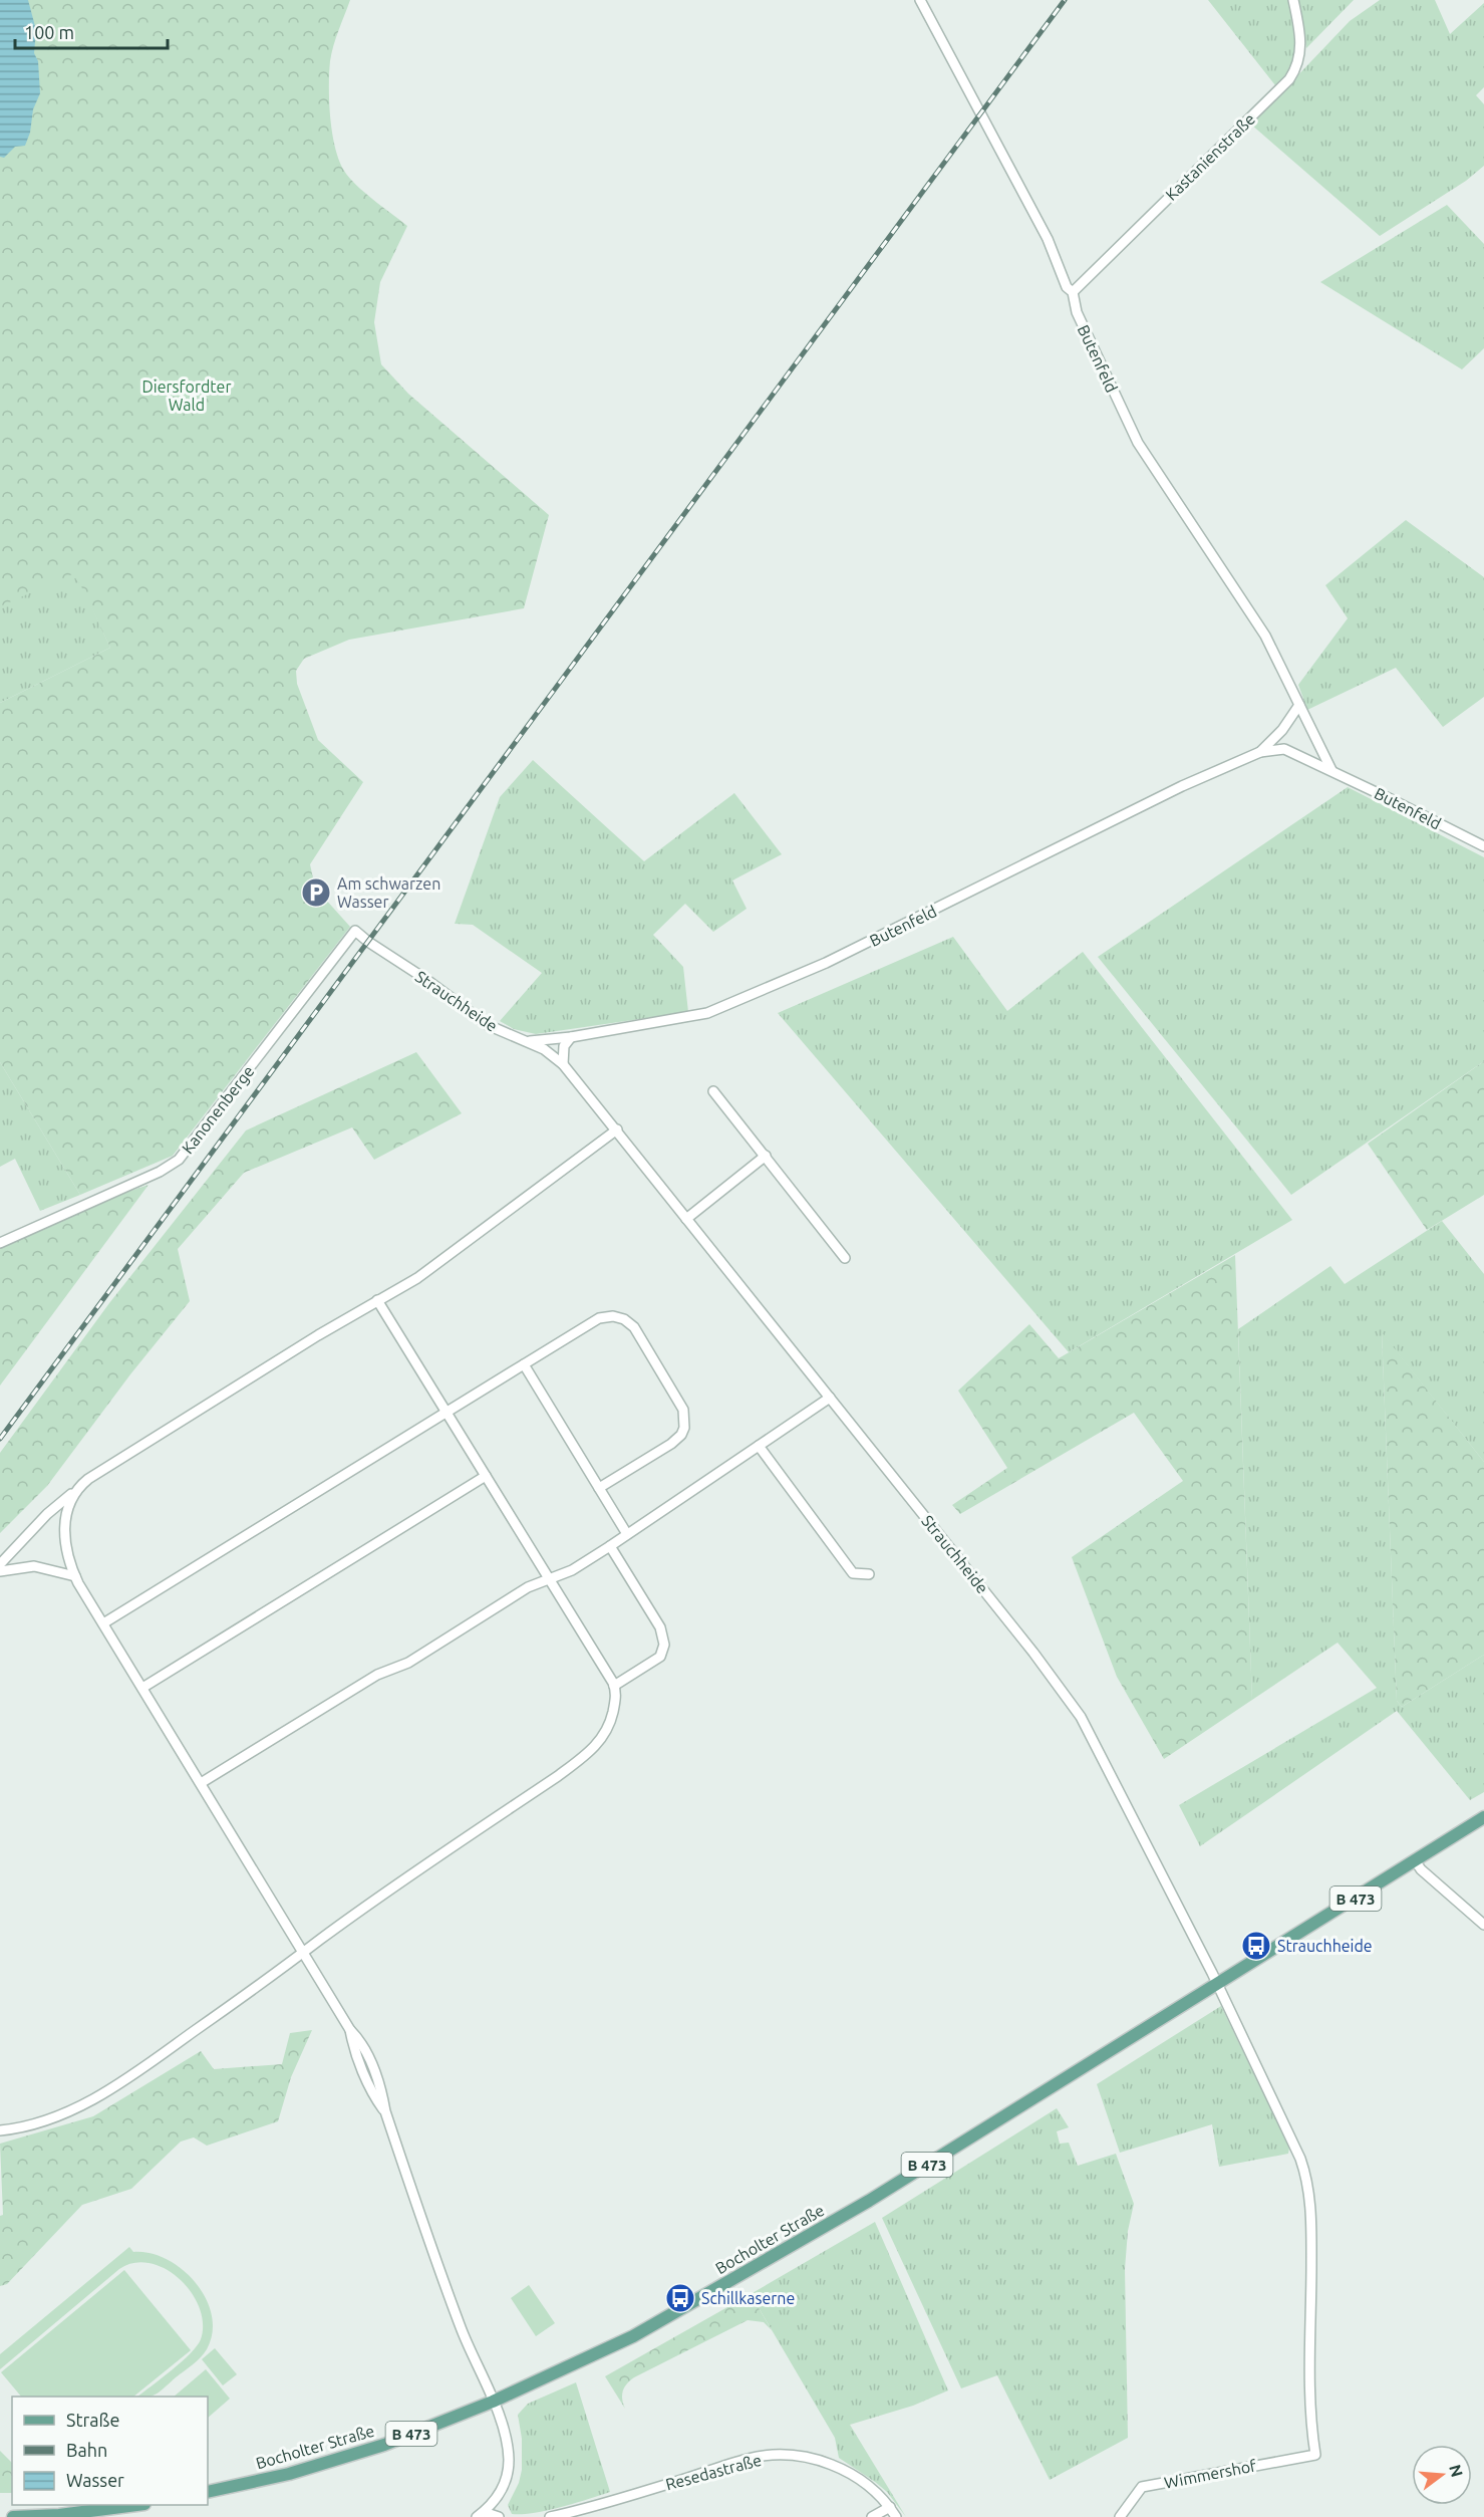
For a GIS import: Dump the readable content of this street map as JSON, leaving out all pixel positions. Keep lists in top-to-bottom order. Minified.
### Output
{"streets":{"main road":["B 473","Bocholter Straße"],"street":["Kastanienstraße","Butenfeld","Strauchheide","Kanonenberge","Resedastraße","Wimmershof"]},"crossings":[["Kastanienstraße","Butenfeld"],["Butenfeld","Strauchheide"],["Strauchheide","Kanonenberge"],["Strauchheide","B 473"],["Strauchheide","Bocholter Straße"],["Strauchheide","Wimmershof"],["B 473","Bocholter Straße"]],"parks":["Diersfordter Wald"],"places":{"parking":["Am schwarzen Wasser"],"bus stop":["Strauchheide","Schillkaserne"]},"legend":["Straße","Bahn","Wasser"],"scale_bar":"100 m","north":"right"}
